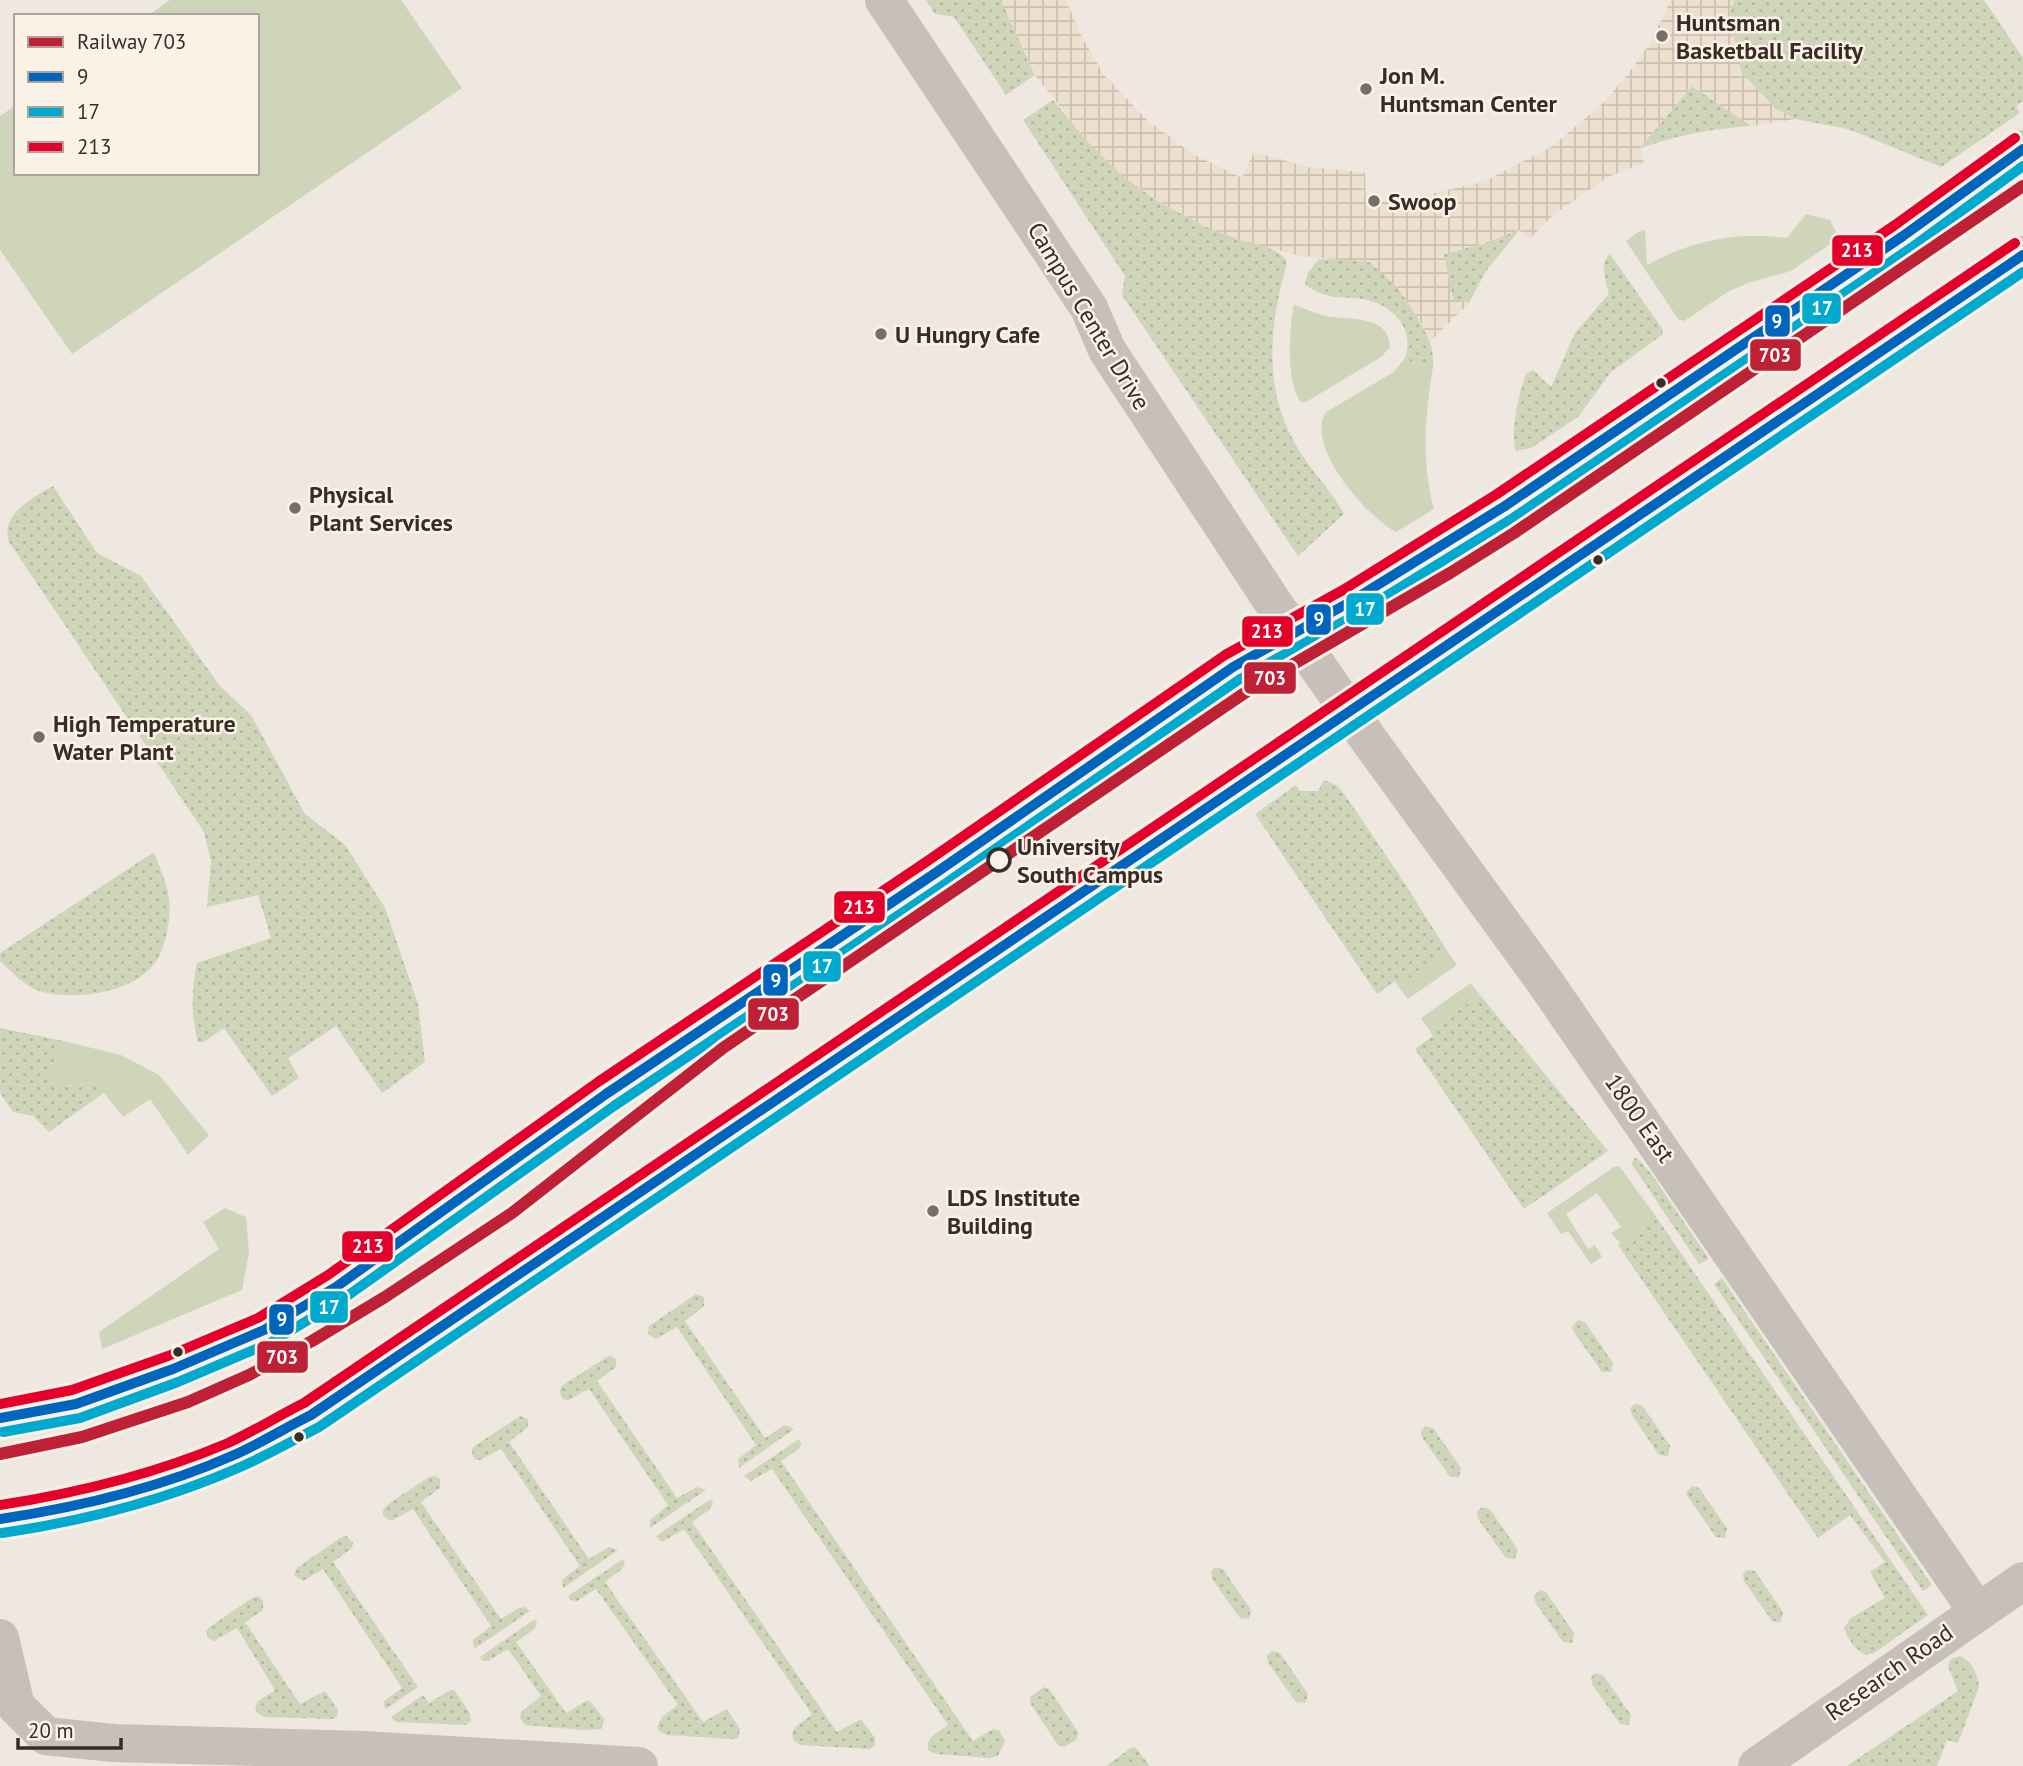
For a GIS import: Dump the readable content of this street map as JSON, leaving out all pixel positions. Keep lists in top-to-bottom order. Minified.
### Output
{"streets":{"street":["Campus Center Drive","1800 East","Research Road"]},"crossings":[["Campus Center Drive","1800 East"],["1800 East","Research Road"]],"places":["Huntsman Basketball Facility","Jon M. Huntsman Center","Swoop","U Hungry Cafe","Physical Plant Services","High Temperature Water Plant","University South Campus","LDS Institute Building"],"lines":["transit line 213","transit line 9","transit line 17","rail line 703"],"legend":["Railway 703","9","17","213"],"scale_bar":"20 m"}
